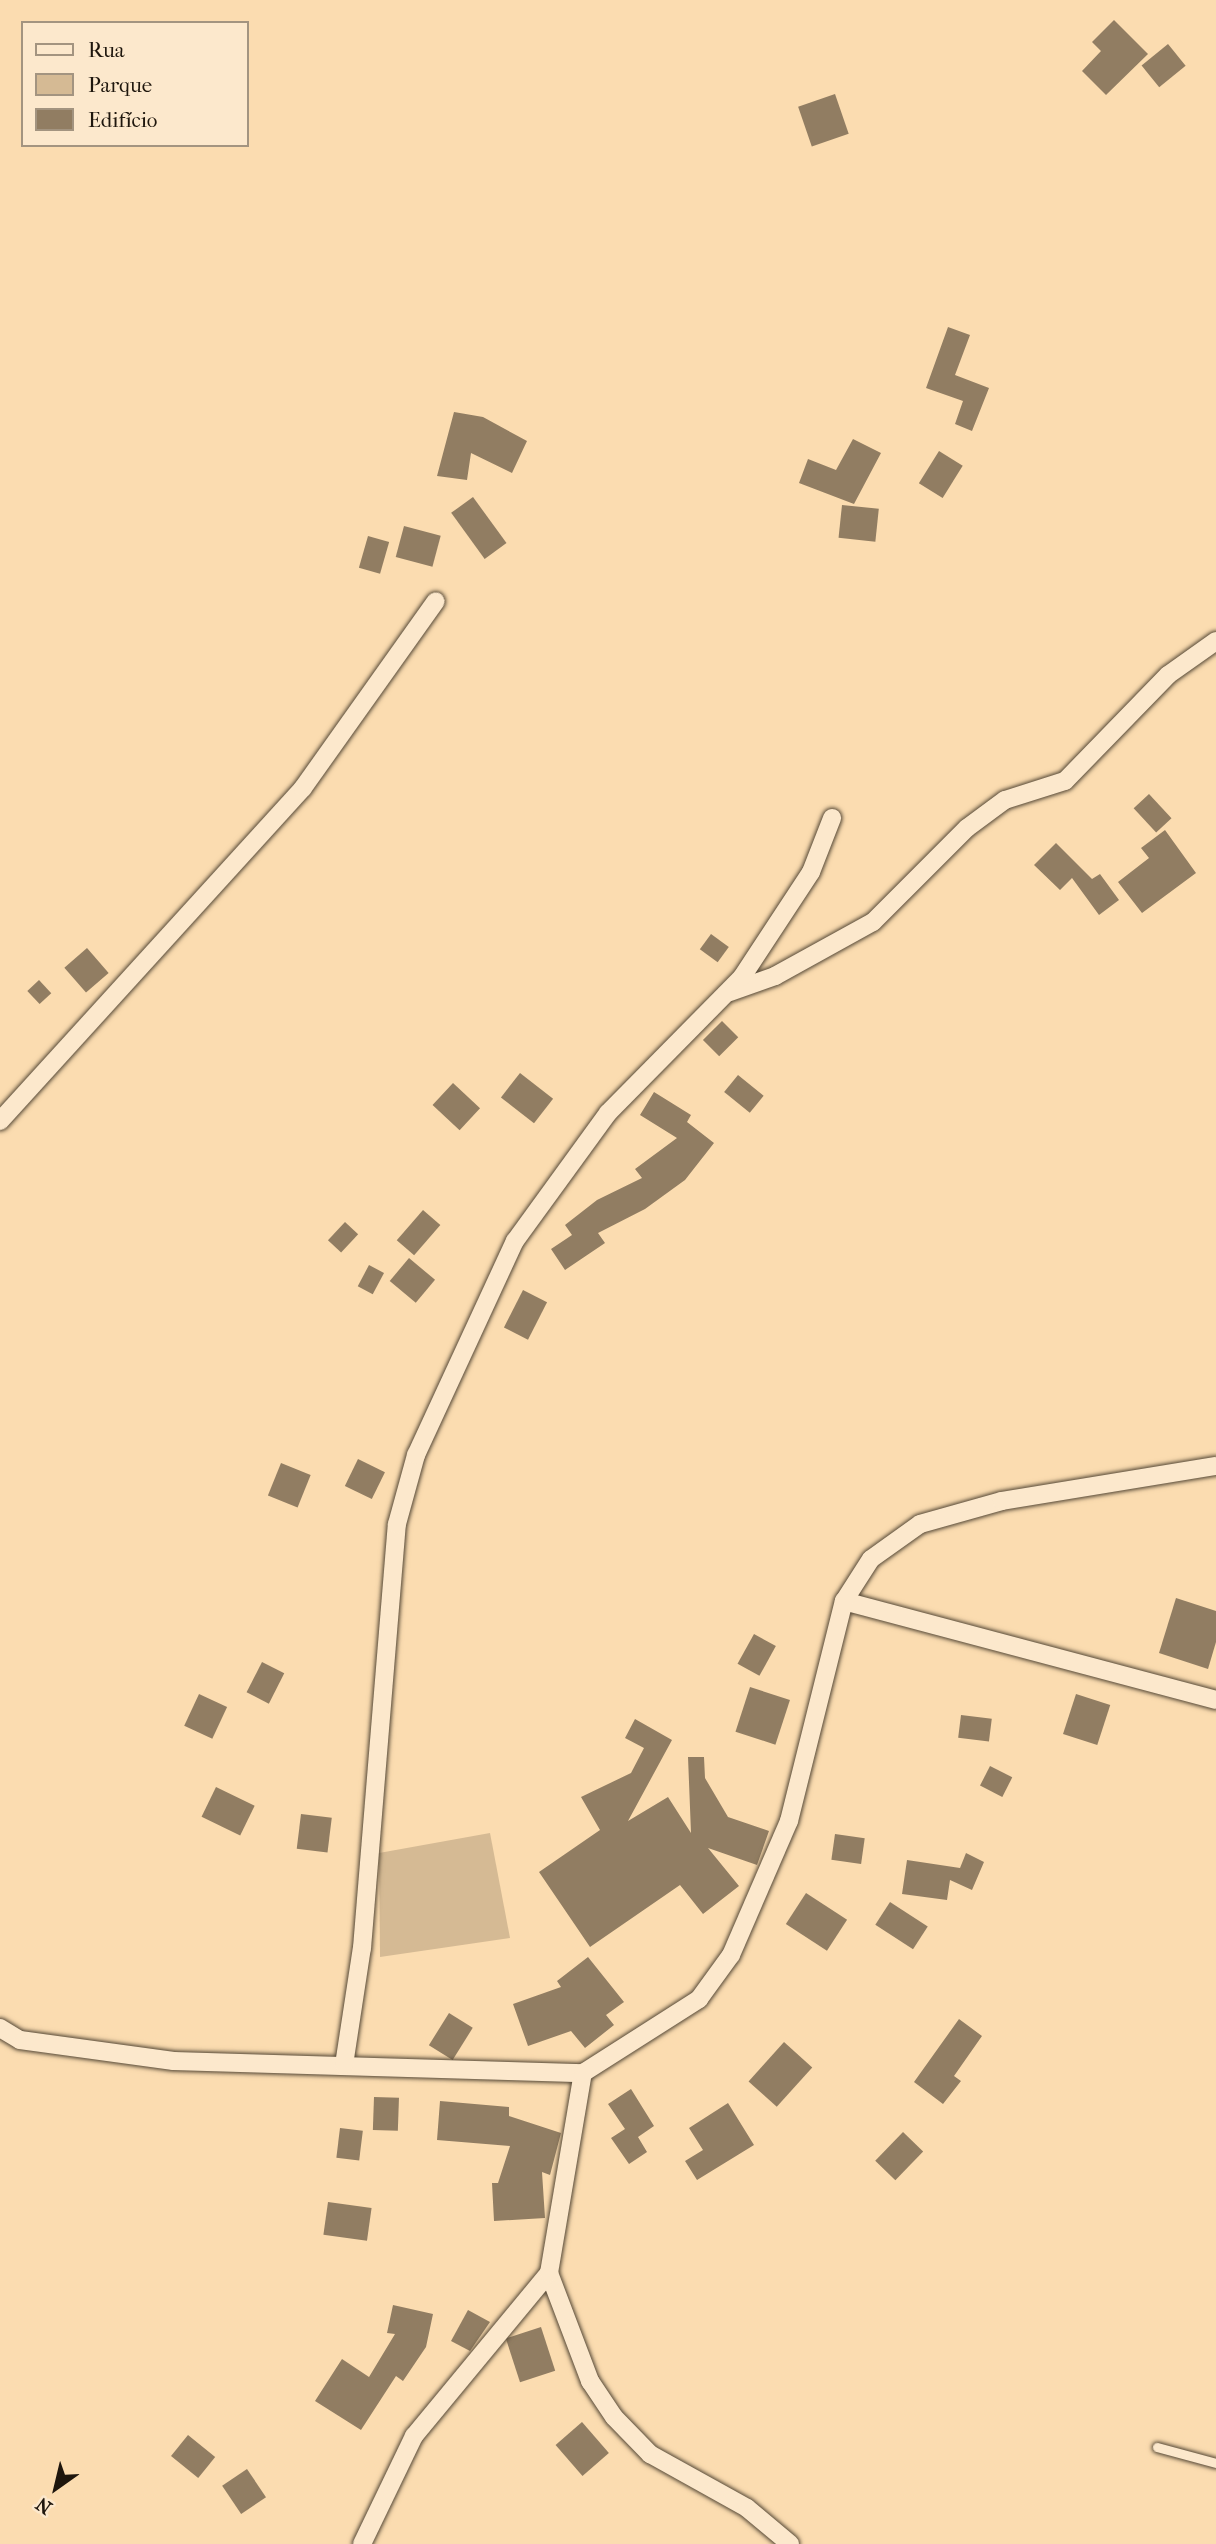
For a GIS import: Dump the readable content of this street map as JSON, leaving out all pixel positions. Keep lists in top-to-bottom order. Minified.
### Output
{"legend":["Rua","Parque","Edifício"],"north":"bottom left"}
